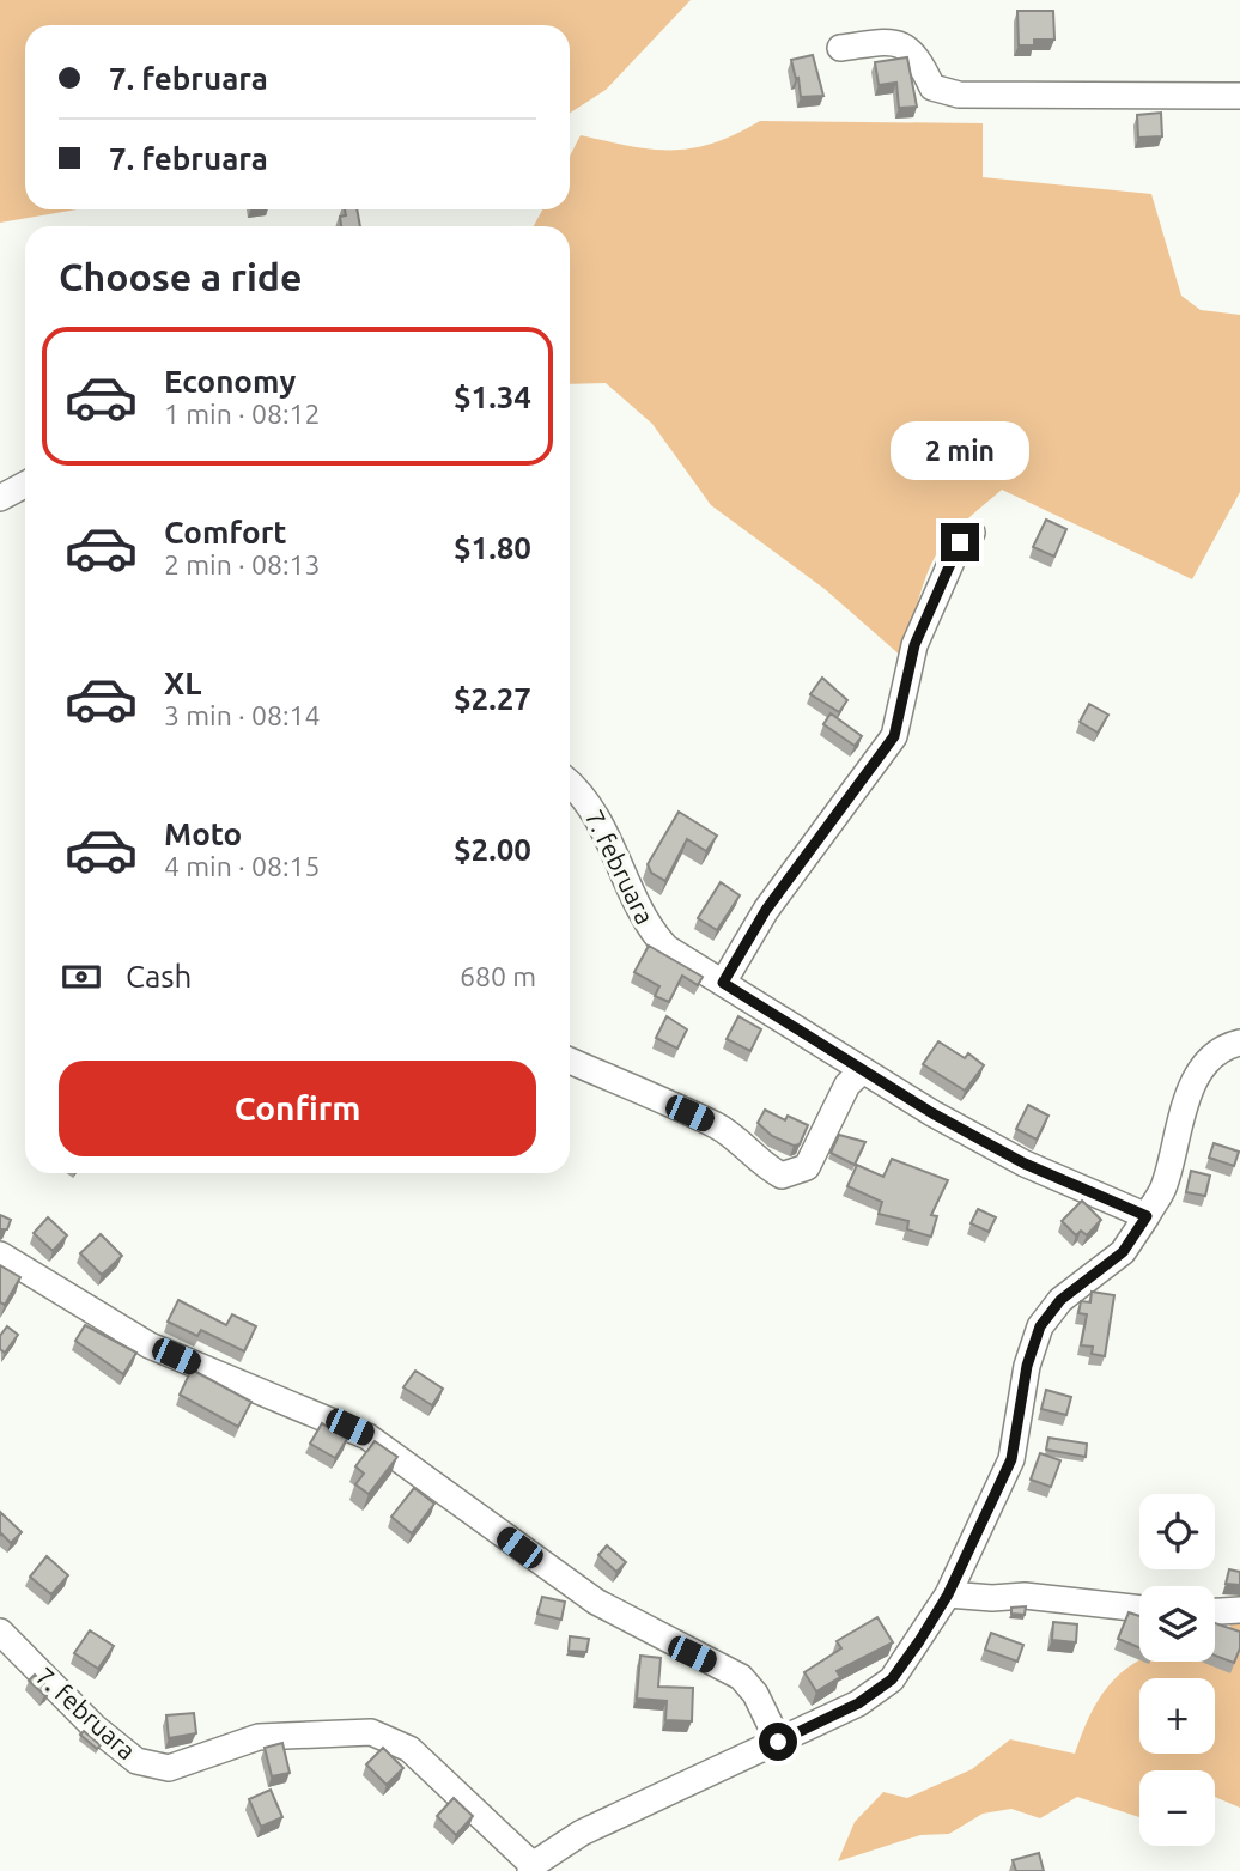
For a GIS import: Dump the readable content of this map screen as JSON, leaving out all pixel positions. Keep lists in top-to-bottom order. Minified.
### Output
{"streets":{"street":["7. februara"]},"page":{"banner":["7. februara","7. februara"],"heading":"Choose a ride","list":[{"name":"Economy","note":"1 min · 08:12","value":"$1.34"},{"name":"Comfort","note":"2 min · 08:13","value":"$1.80"},{"name":"XL","note":"3 min · 08:14","value":"$2.27"},{"name":"Moto","note":"4 min · 08:15","value":"$2.00"}],"bubble":"2 min","pay":["Cash","680 m"],"buttons":"Confirm","map_buttons":["+","−"]}}
